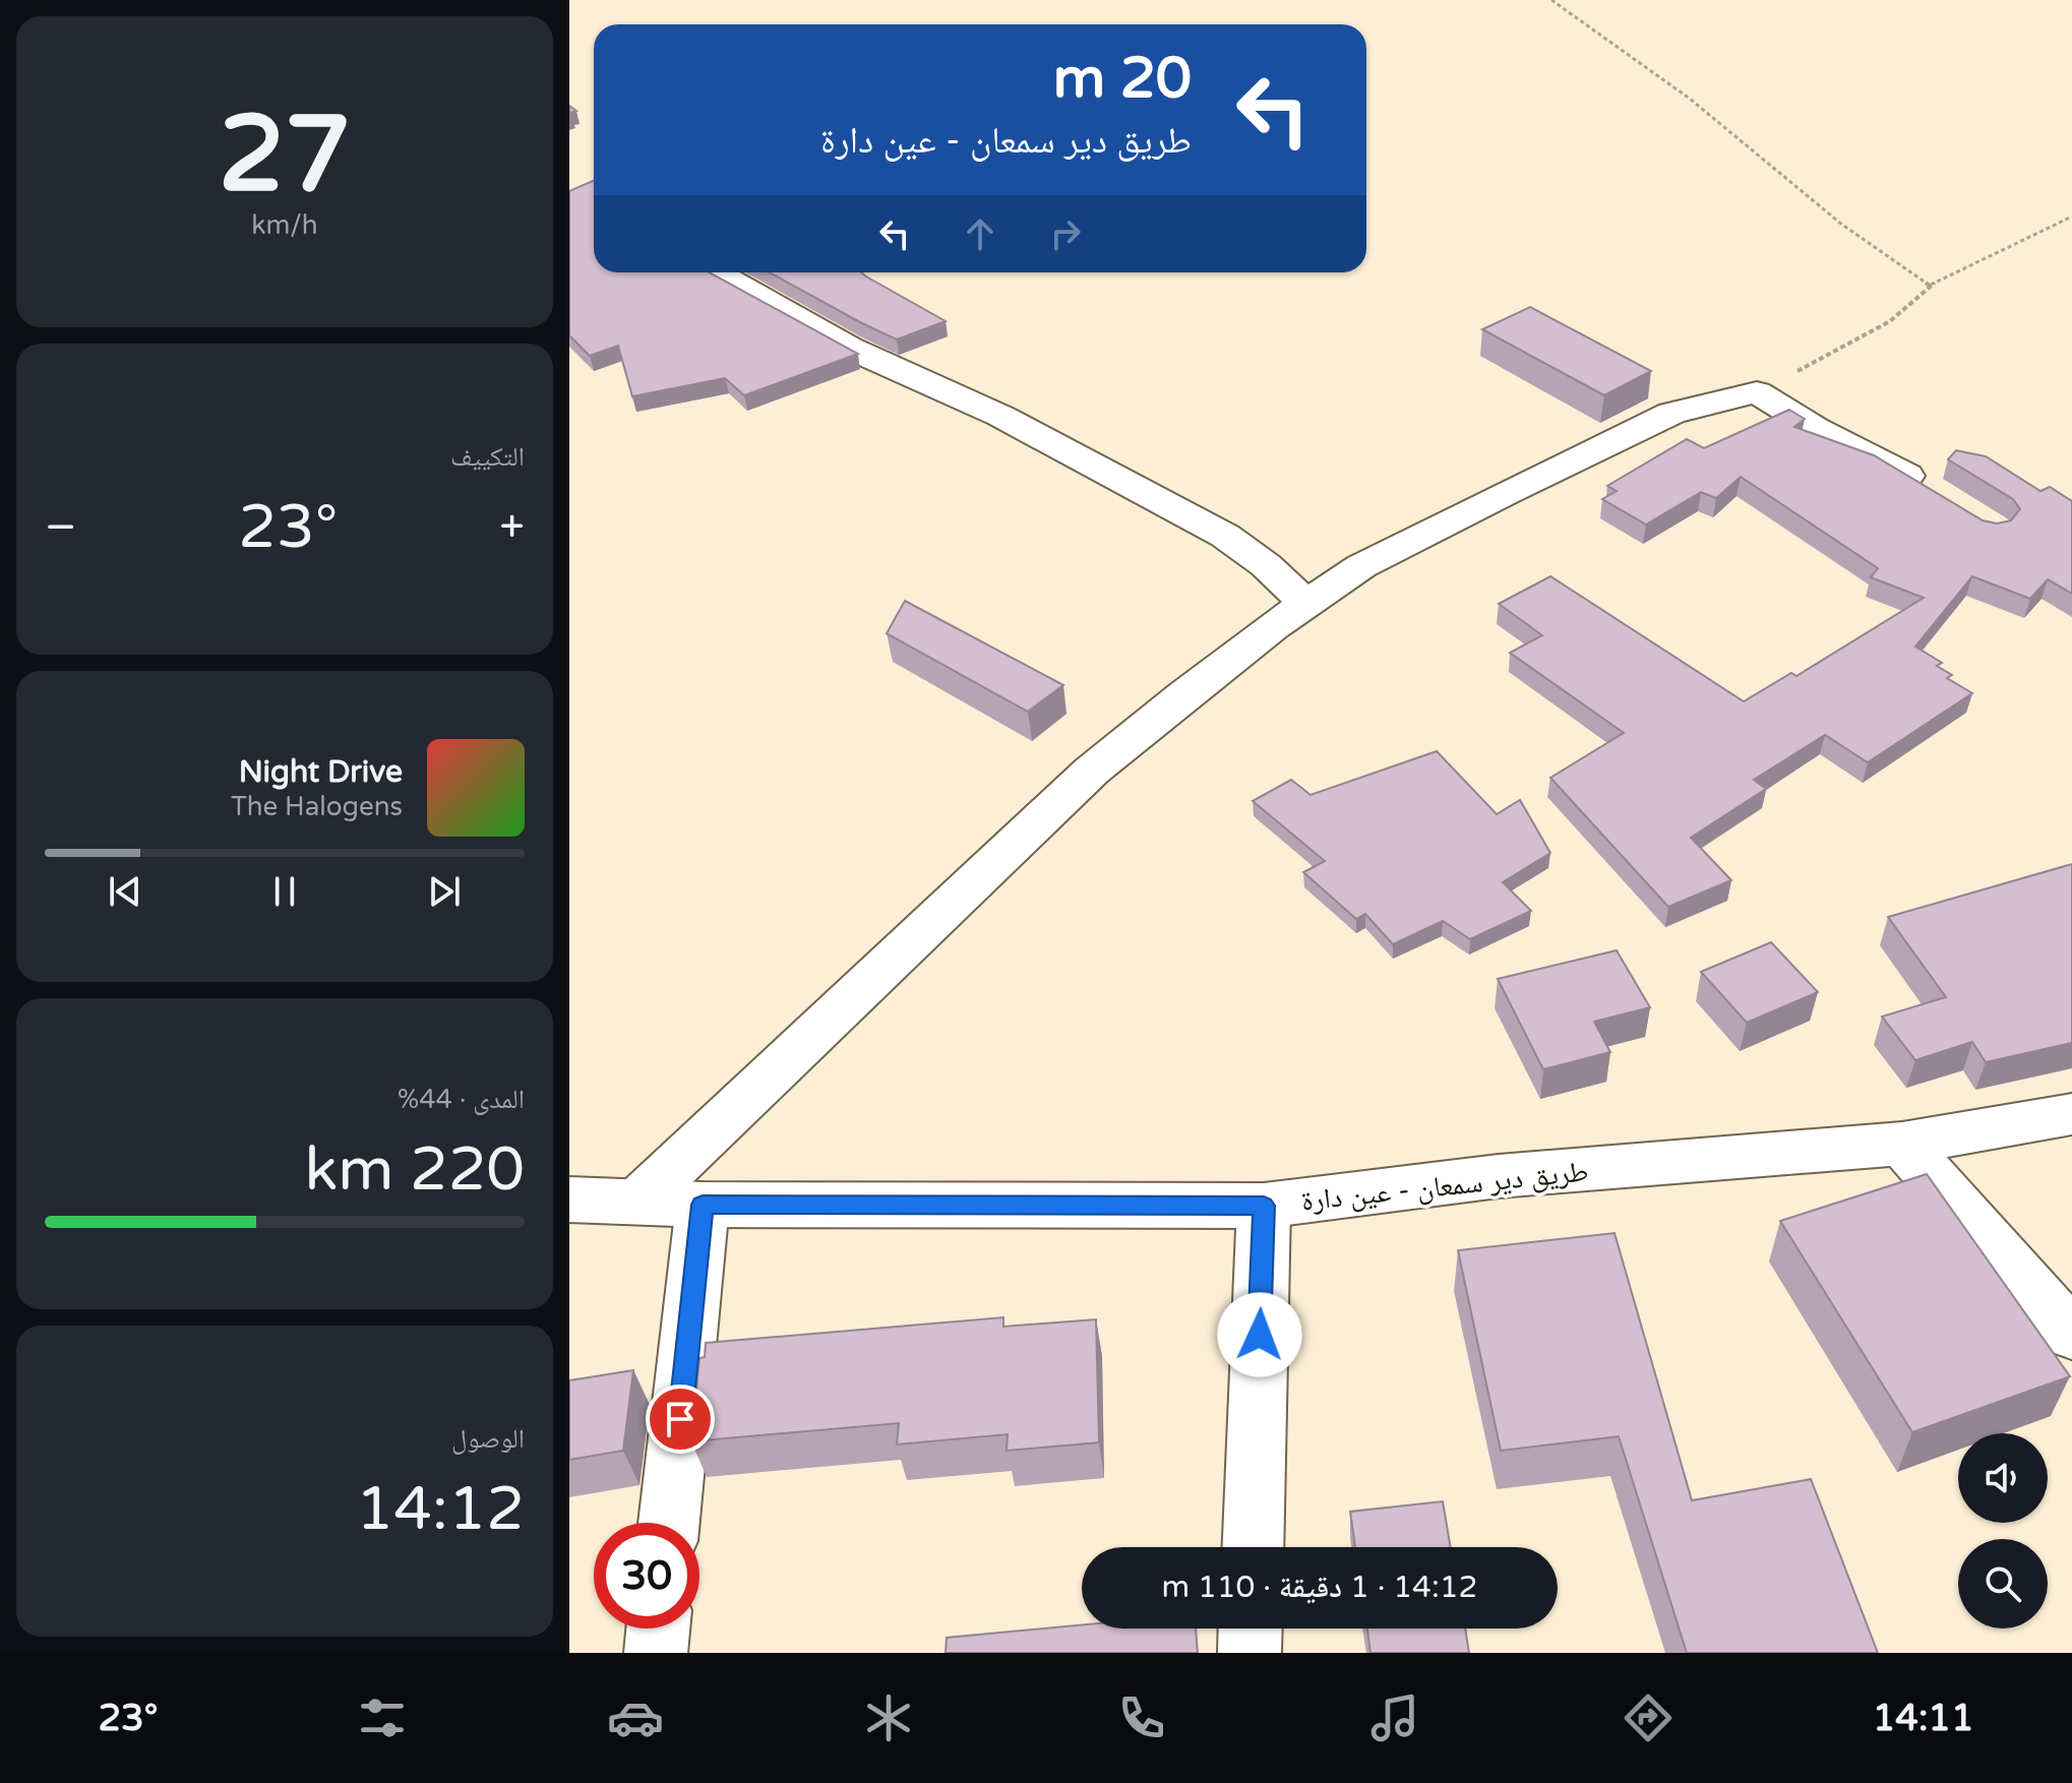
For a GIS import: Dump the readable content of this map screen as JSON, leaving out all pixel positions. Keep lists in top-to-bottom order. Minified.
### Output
{"streets":{"street":["طريق دير سمعان - عين دارة"]},"page":{"tile":[["27","km/h"],"التكييف",["المدى · 44%","220 km"],["الوصول","14:12"]],"turn":["20 m","طريق دير سمعان - عين دارة"],"heat":["−","23°","+"],"song":["Night Drive","The Halogens"],"limit":"30","trip":"14:12 · 1 دقيقة · 110 m","tabs":["14:11","23°"]}}
